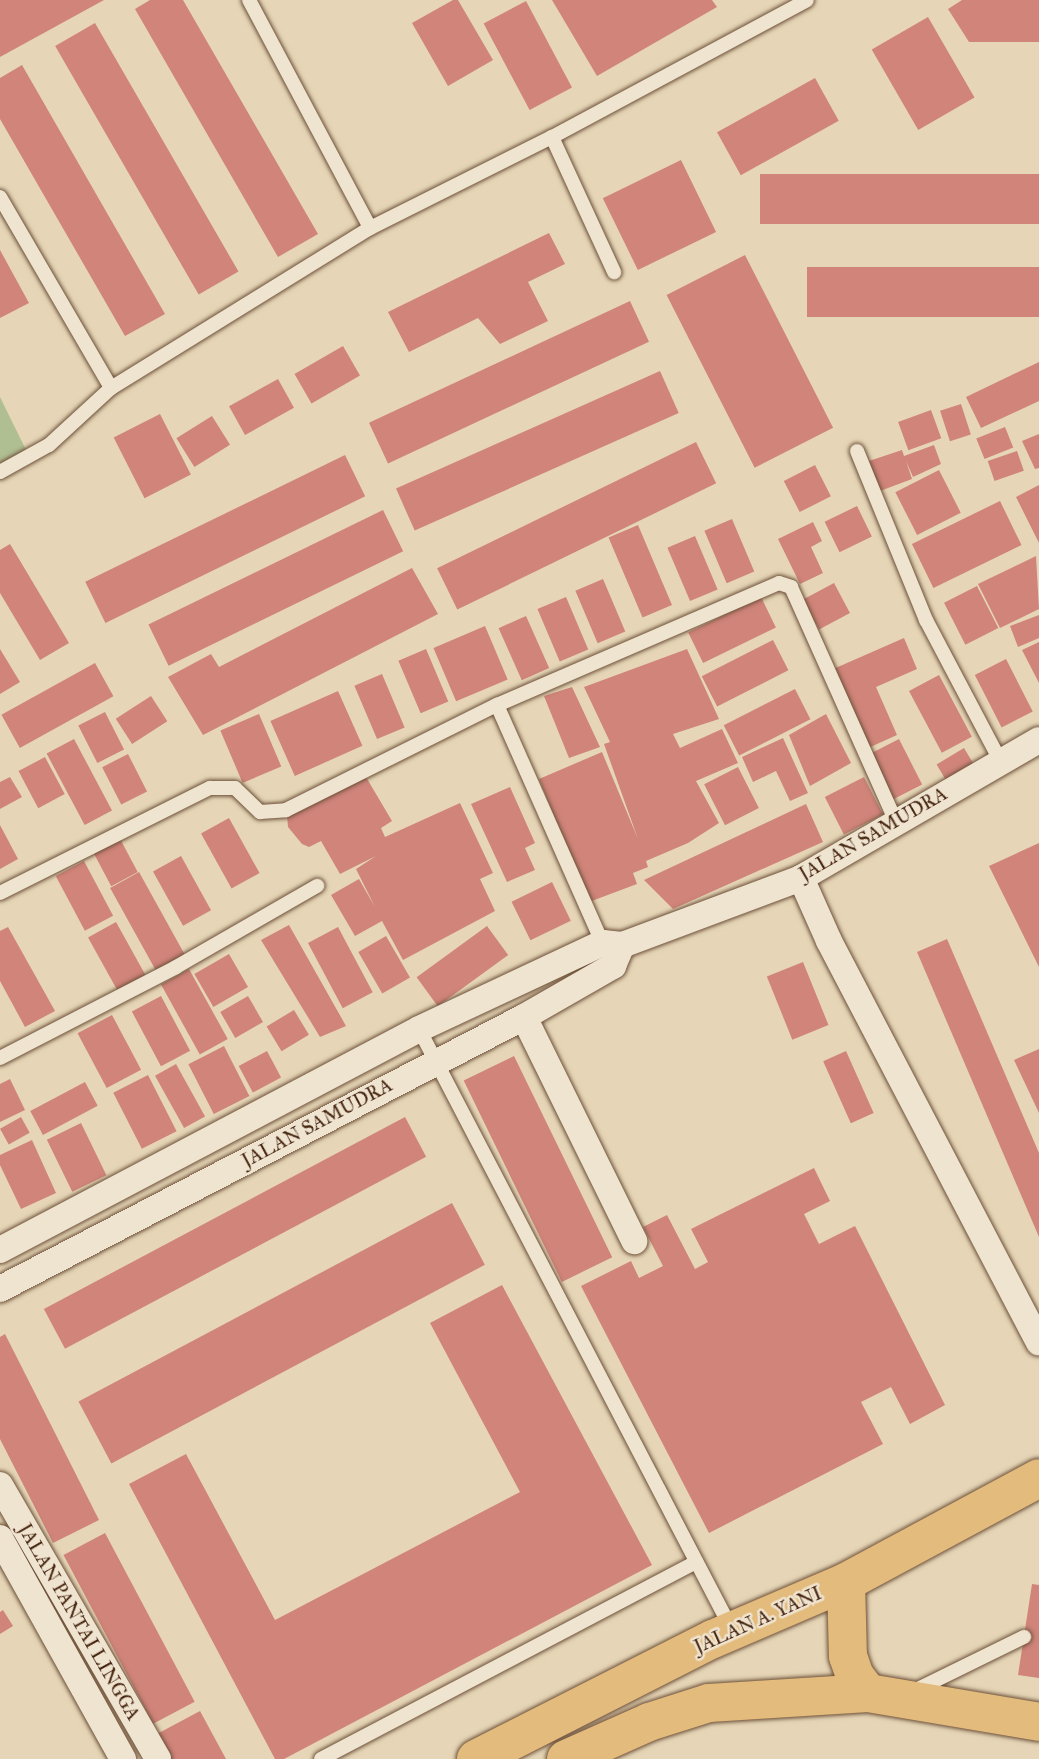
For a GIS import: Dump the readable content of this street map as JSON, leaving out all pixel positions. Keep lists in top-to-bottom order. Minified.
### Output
{"streets":{"highway":["JALAN A. YANI"],"street":["JALAN SAMUDRA","JALAN PANTAI LINGGA"]}}
